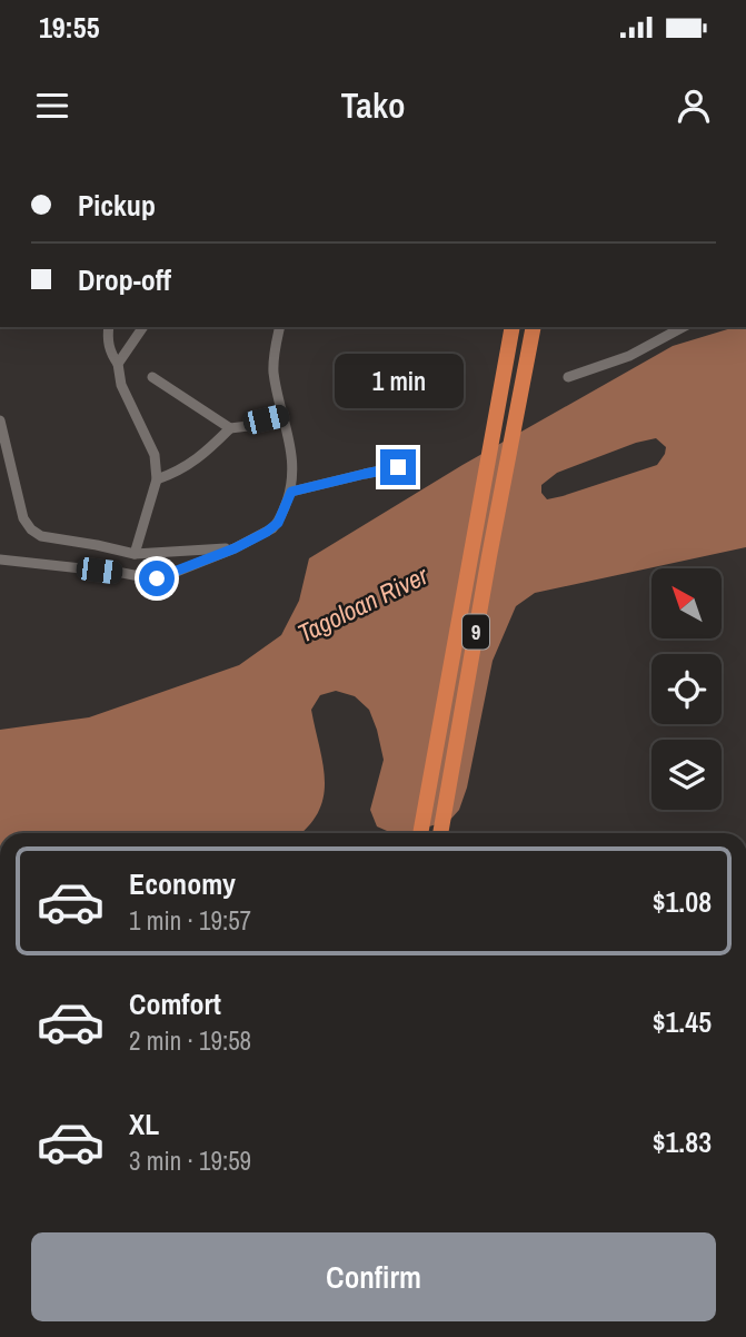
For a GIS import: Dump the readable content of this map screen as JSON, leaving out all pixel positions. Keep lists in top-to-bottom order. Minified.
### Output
{"streets":{"highway":["9"]},"water":["Tagoloan River"],"north":"top left","page":{"status":"19:55","header":"Tako","banner":["Pickup","Drop-off"],"bubble":"1 min","list":[{"name":"Economy","note":"1 min · 19:57","value":"$1.08"},{"name":"Comfort","note":"2 min · 19:58","value":"$1.45"},{"name":"XL","note":"3 min · 19:59","value":"$1.83"}],"buttons":"Confirm"}}
